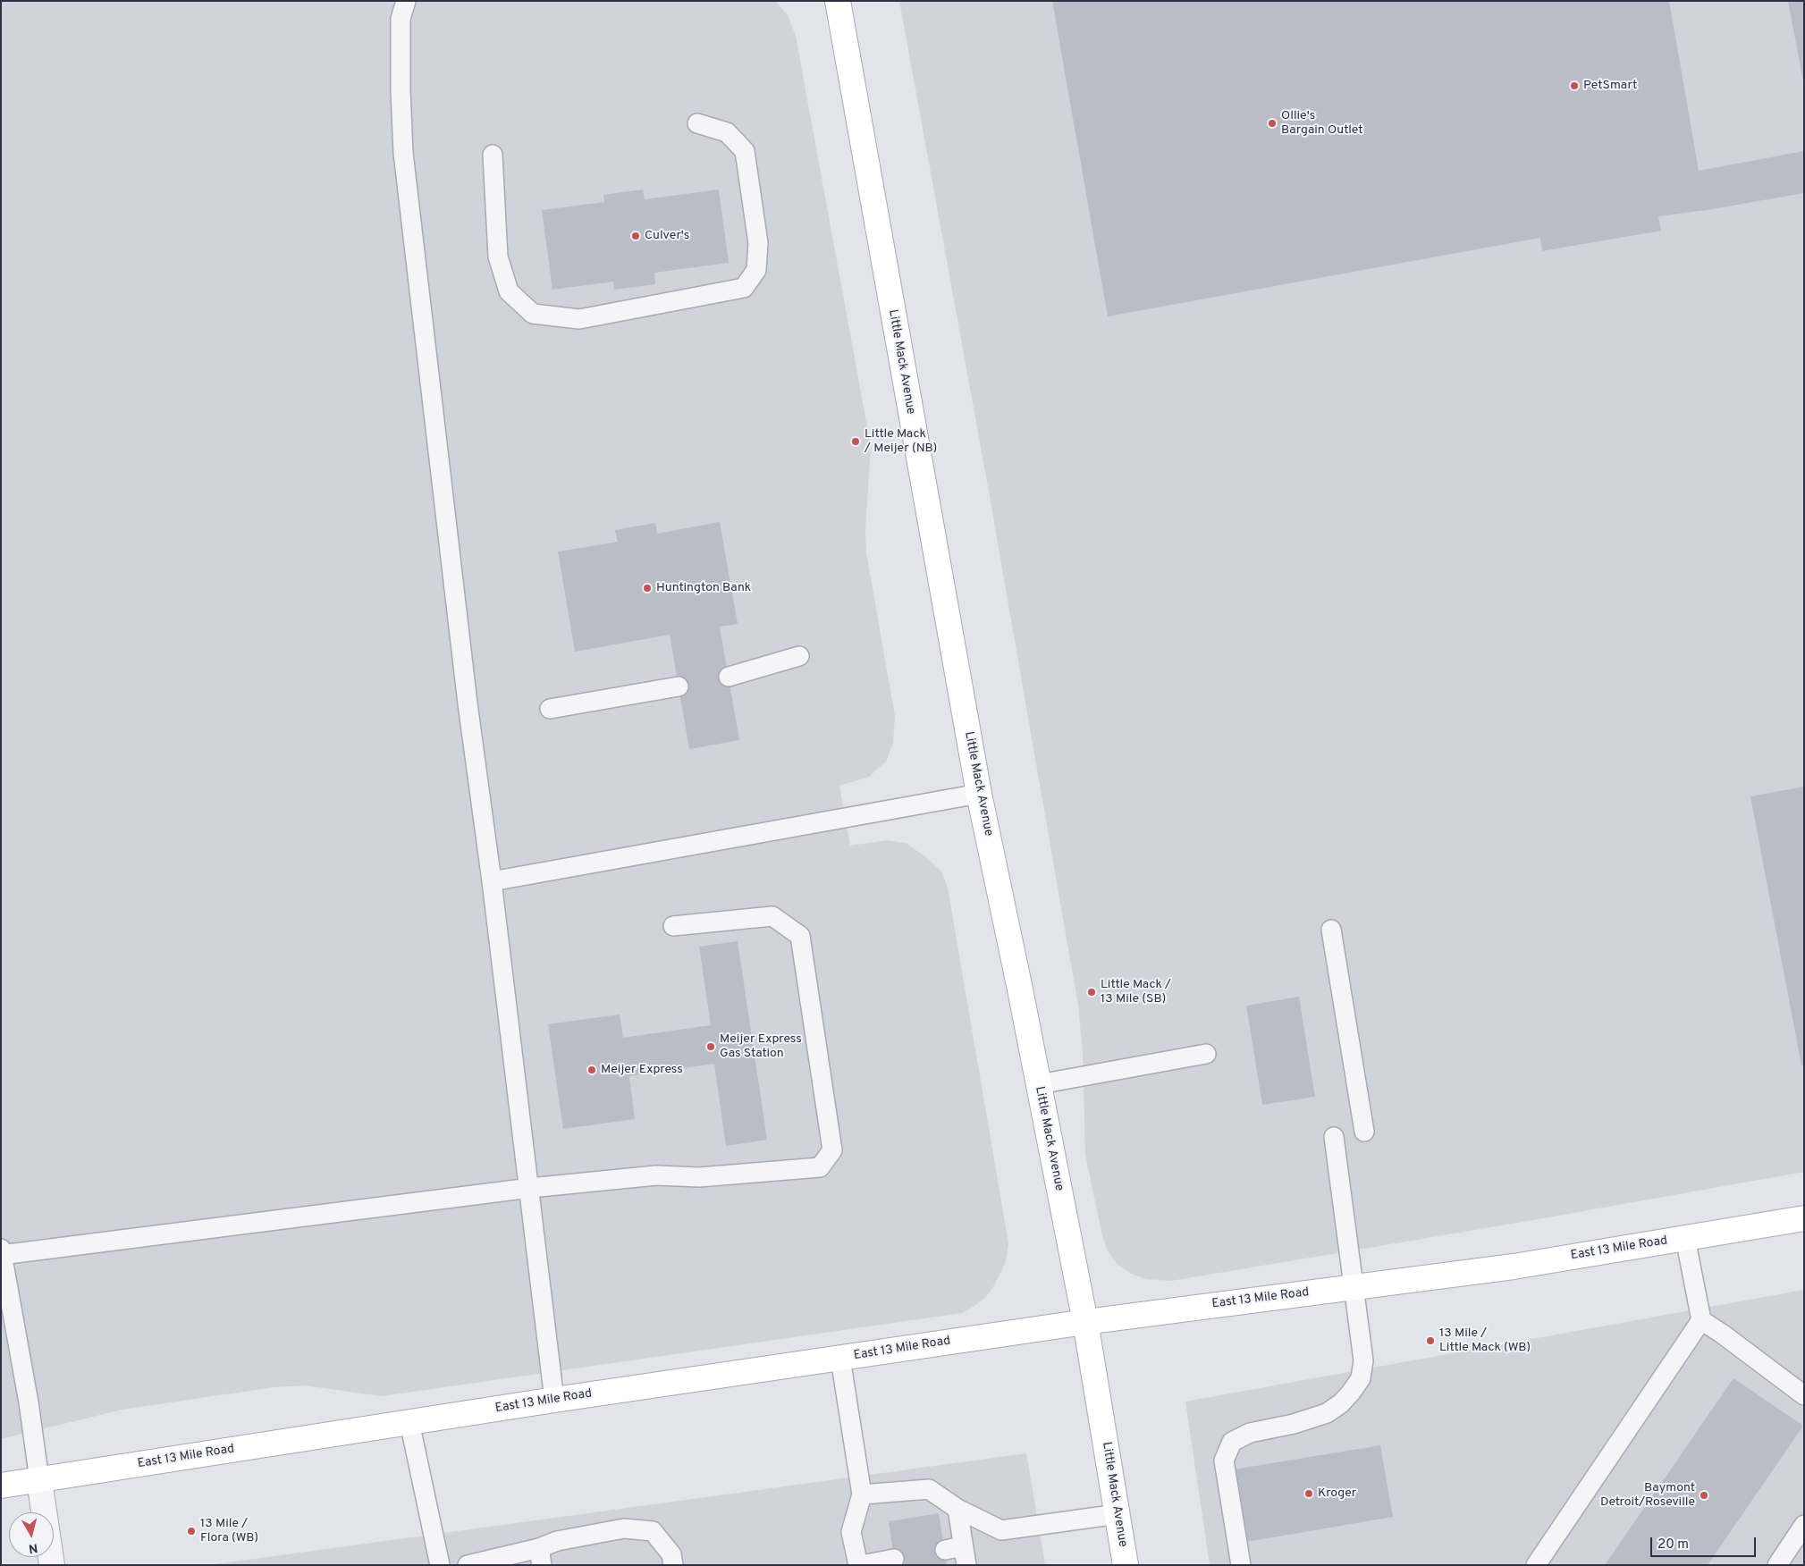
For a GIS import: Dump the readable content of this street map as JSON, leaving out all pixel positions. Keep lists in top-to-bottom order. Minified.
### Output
{"streets":{"main road":["Little Mack Avenue","East 13 Mile Road"]},"crossings":[["Little Mack Avenue","East 13 Mile Road"]],"places":["PetSmart","Ollie's Bargain Outlet","Culver's","Little Mack / Meijer (NB)","Huntington Bank","Little Mack / 13 Mile (SB)","Meijer Express Gas Station","Meijer Express","13 Mile / Little Mack (WB)","Kroger","Baymont Detroit/Roseville","13 Mile / Flora (WB)"],"scale_bar":"20 m","north":"bottom"}
